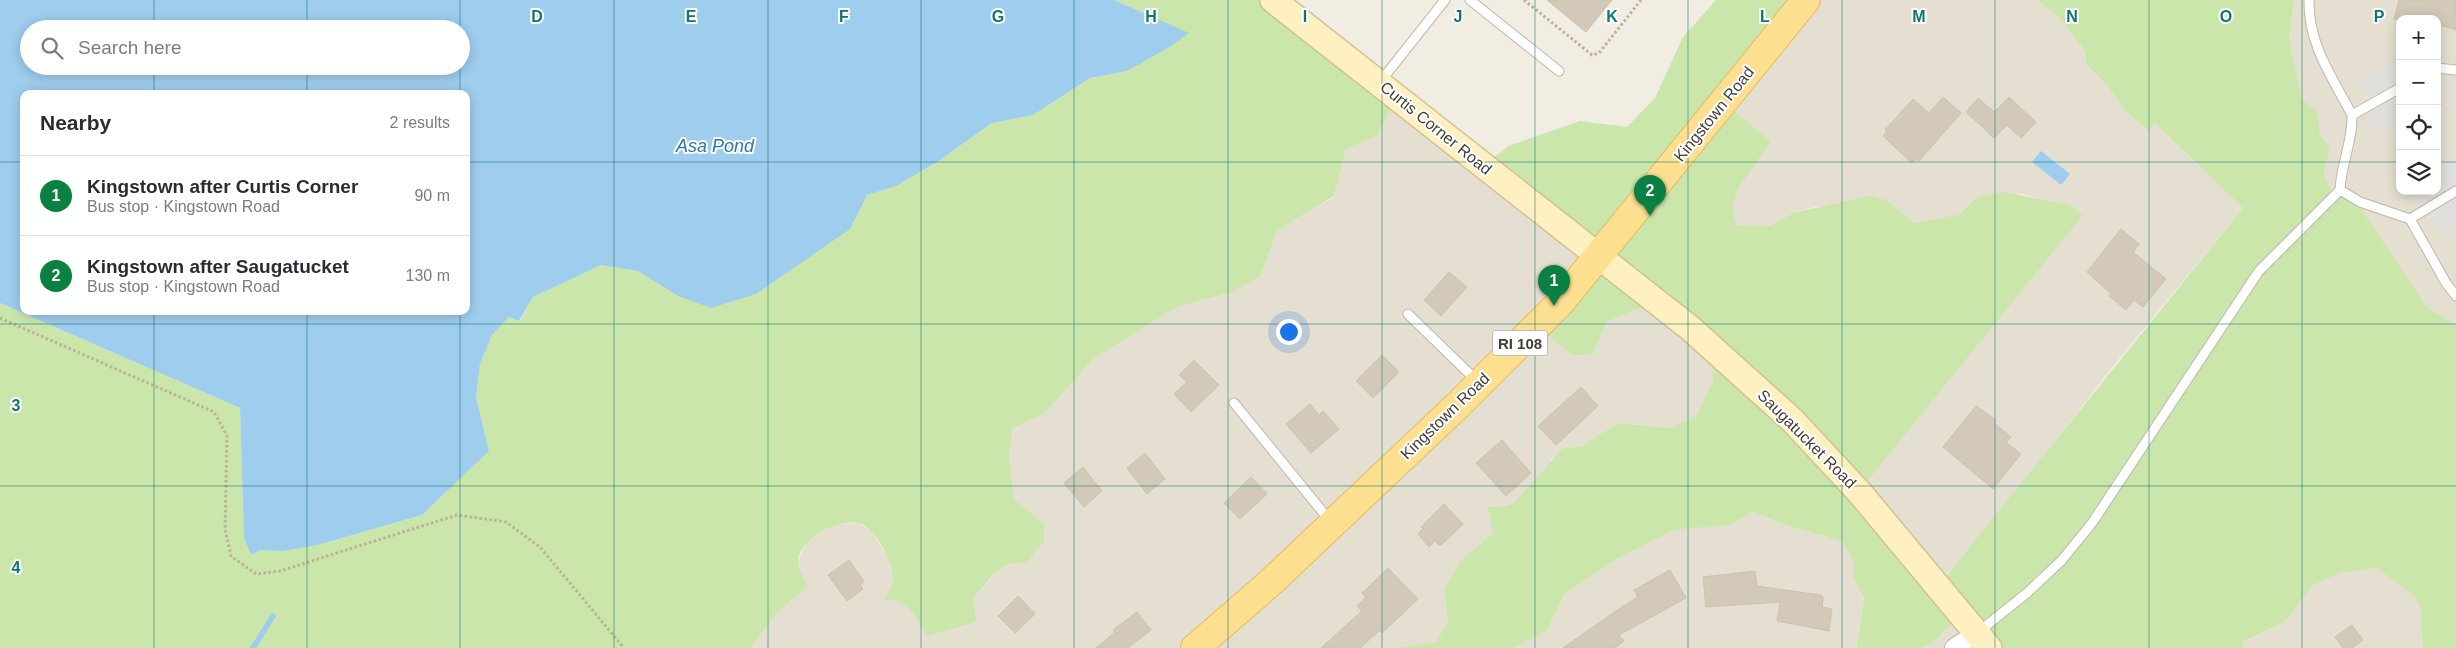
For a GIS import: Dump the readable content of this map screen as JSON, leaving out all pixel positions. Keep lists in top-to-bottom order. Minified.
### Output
{"streets":{"main road":["Kingstown Road","RI 108"],"street":["Curtis Corner Road","Saugatucket Road"]},"crossings":[["Kingstown Road","Curtis Corner Road"],["Kingstown Road","Saugatucket Road"],["Curtis Corner Road","Saugatucket Road"]],"water":["Asa Pond"],"page":{"map_buttons":["+","−"],"search":"Search here","heading":["Nearby","2 results"],"list":[{"mark":"1","name":"Kingstown after Curtis Corner","note":"Bus stop · Kingstown Road","value":"90 m"},{"mark":"2","name":"Kingstown after Saugatucket","note":"Bus stop · Kingstown Road","value":"130 m"}],"pins":["2","1"]},"grid":{"columns":["D","E","F","G","H","I","J","K","L","M","N","O","P"],"rows":["3","4"]}}
